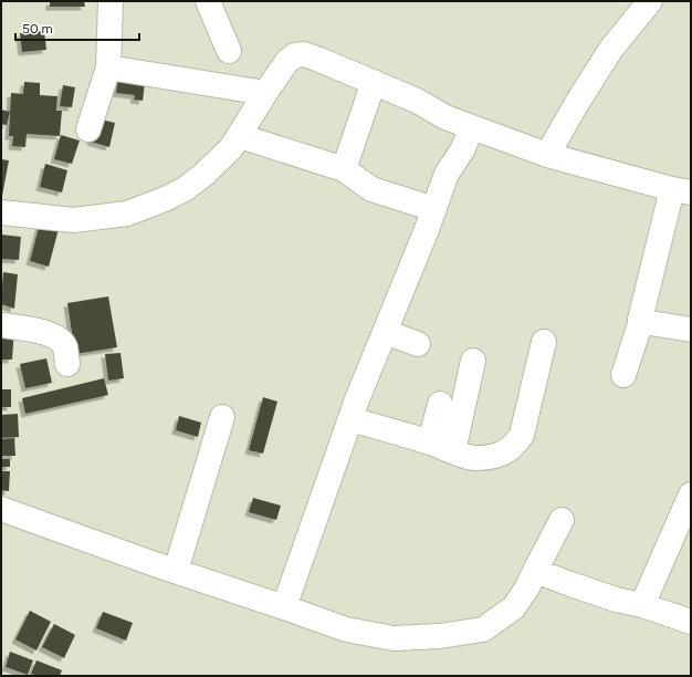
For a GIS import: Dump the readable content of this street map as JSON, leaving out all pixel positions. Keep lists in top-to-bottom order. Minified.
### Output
{"scale_bar":"50 m"}
